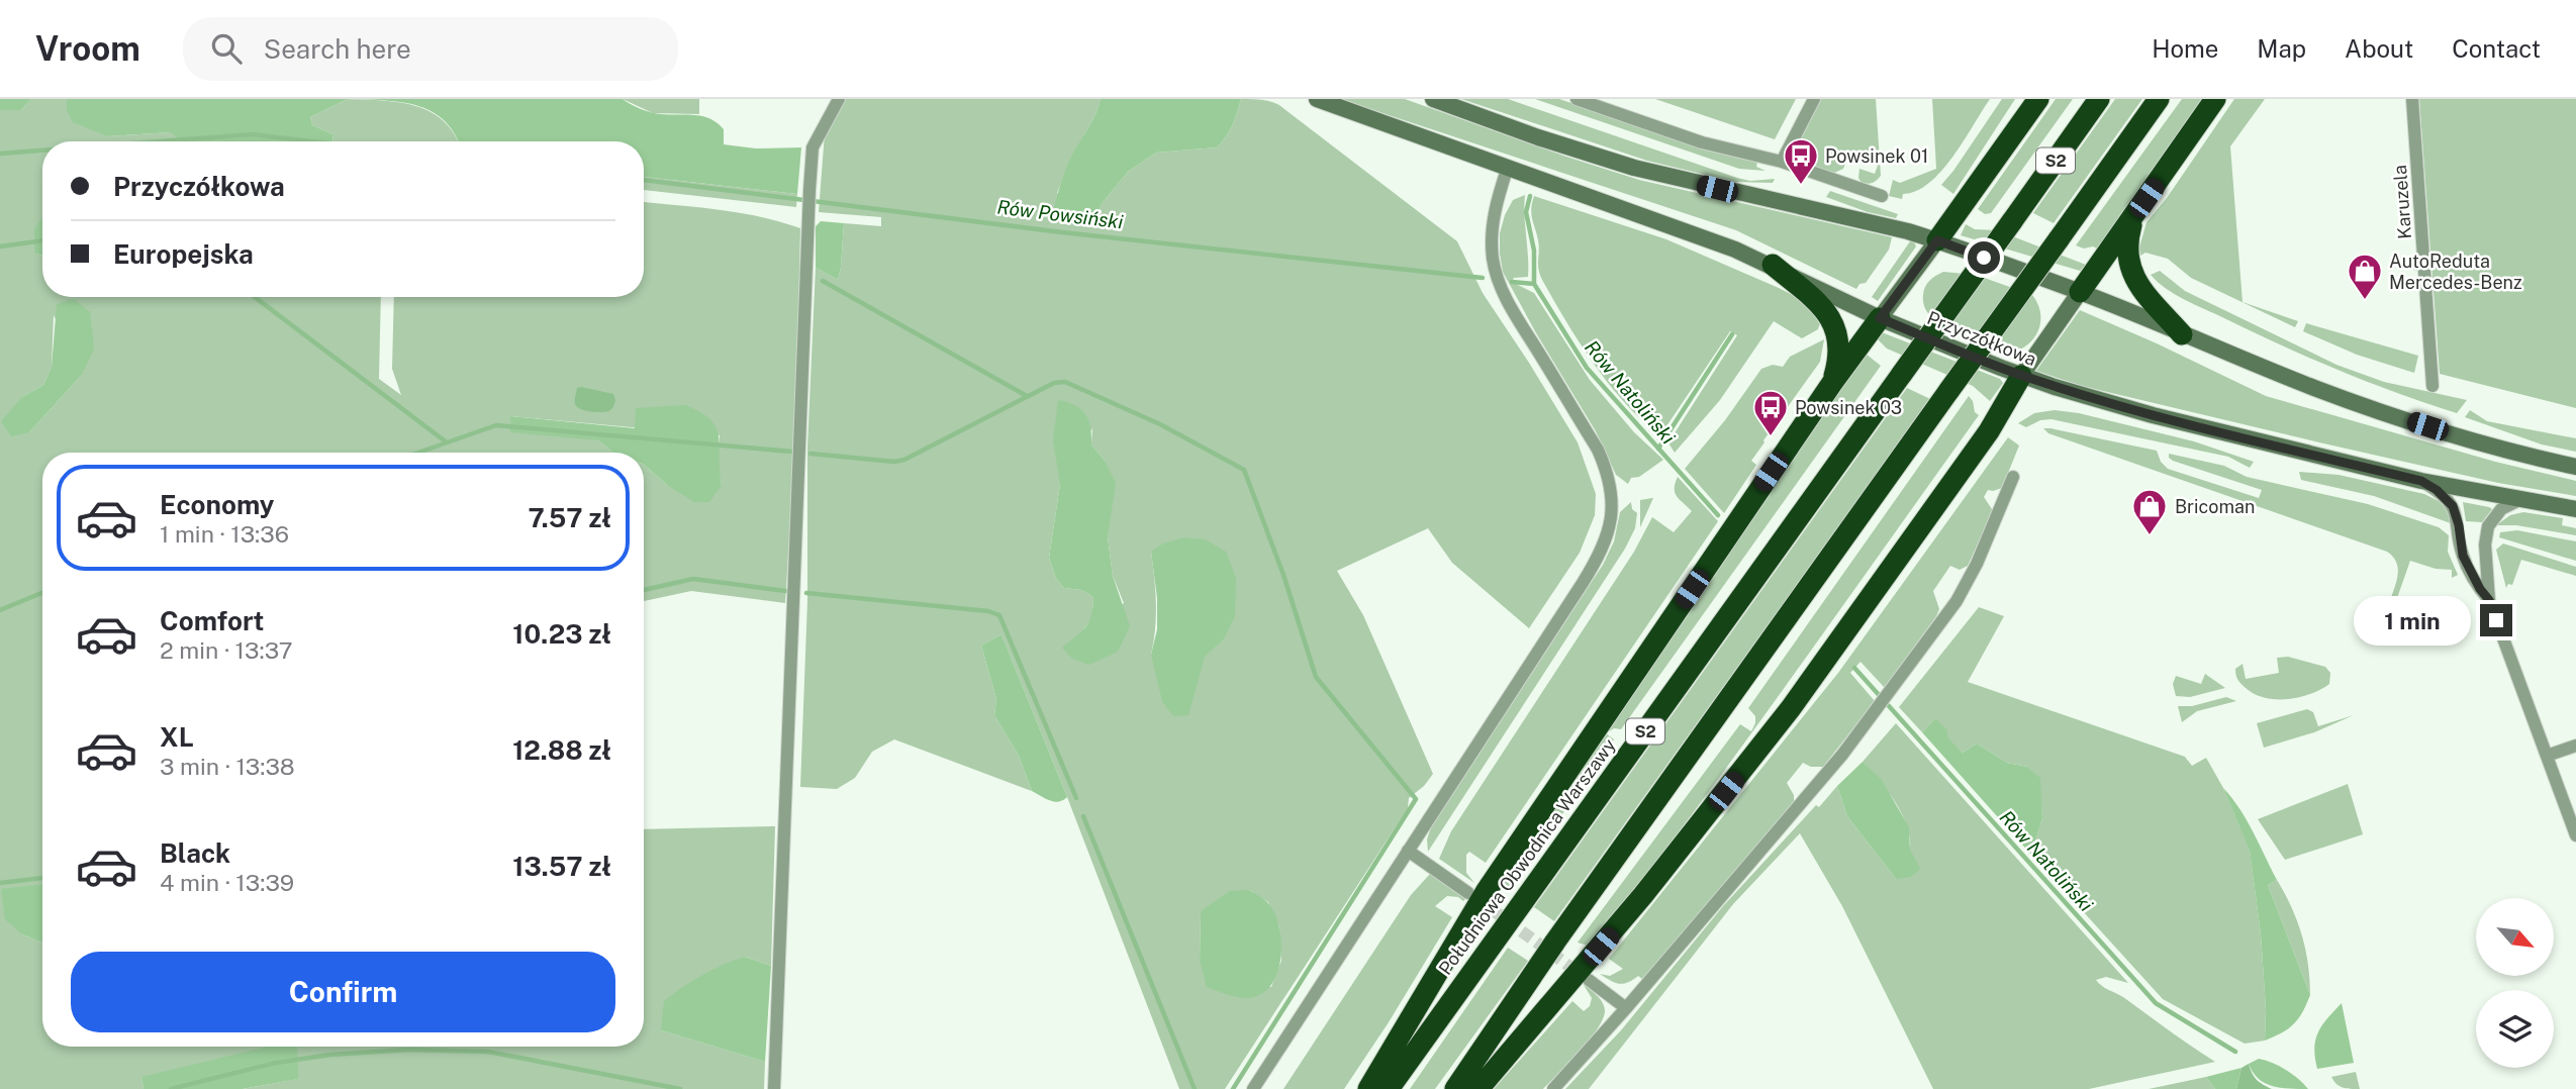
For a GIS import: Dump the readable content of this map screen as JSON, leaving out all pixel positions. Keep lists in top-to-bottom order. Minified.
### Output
{"streets":{"highway":["S2","Południowa Obwodnica Warszawy"],"main road":["Przyczółkowa"],"street":["Karuzela"]},"water":["Rów Powsiński","Rów Natoliński"],"places":{"bus stop":["Powsinek 01","Powsinek 03"],"shop":["AutoReduta Mercedes-Benz","Bricoman"]},"north":"bottom right","page":{"header":"Vroom","search":"Search here","nav":["Home","Map","About","Contact"],"banner":["Przyczółkowa","Europejska"],"list":[{"name":"Economy","note":"1 min · 13:36","value":"7.57 zł"},{"name":"Comfort","note":"2 min · 13:37","value":"10.23 zł"},{"name":"XL","note":"3 min · 13:38","value":"12.88 zł"},{"name":"Black","note":"4 min · 13:39","value":"13.57 zł"}],"bubble":"1 min","buttons":"Confirm"}}
